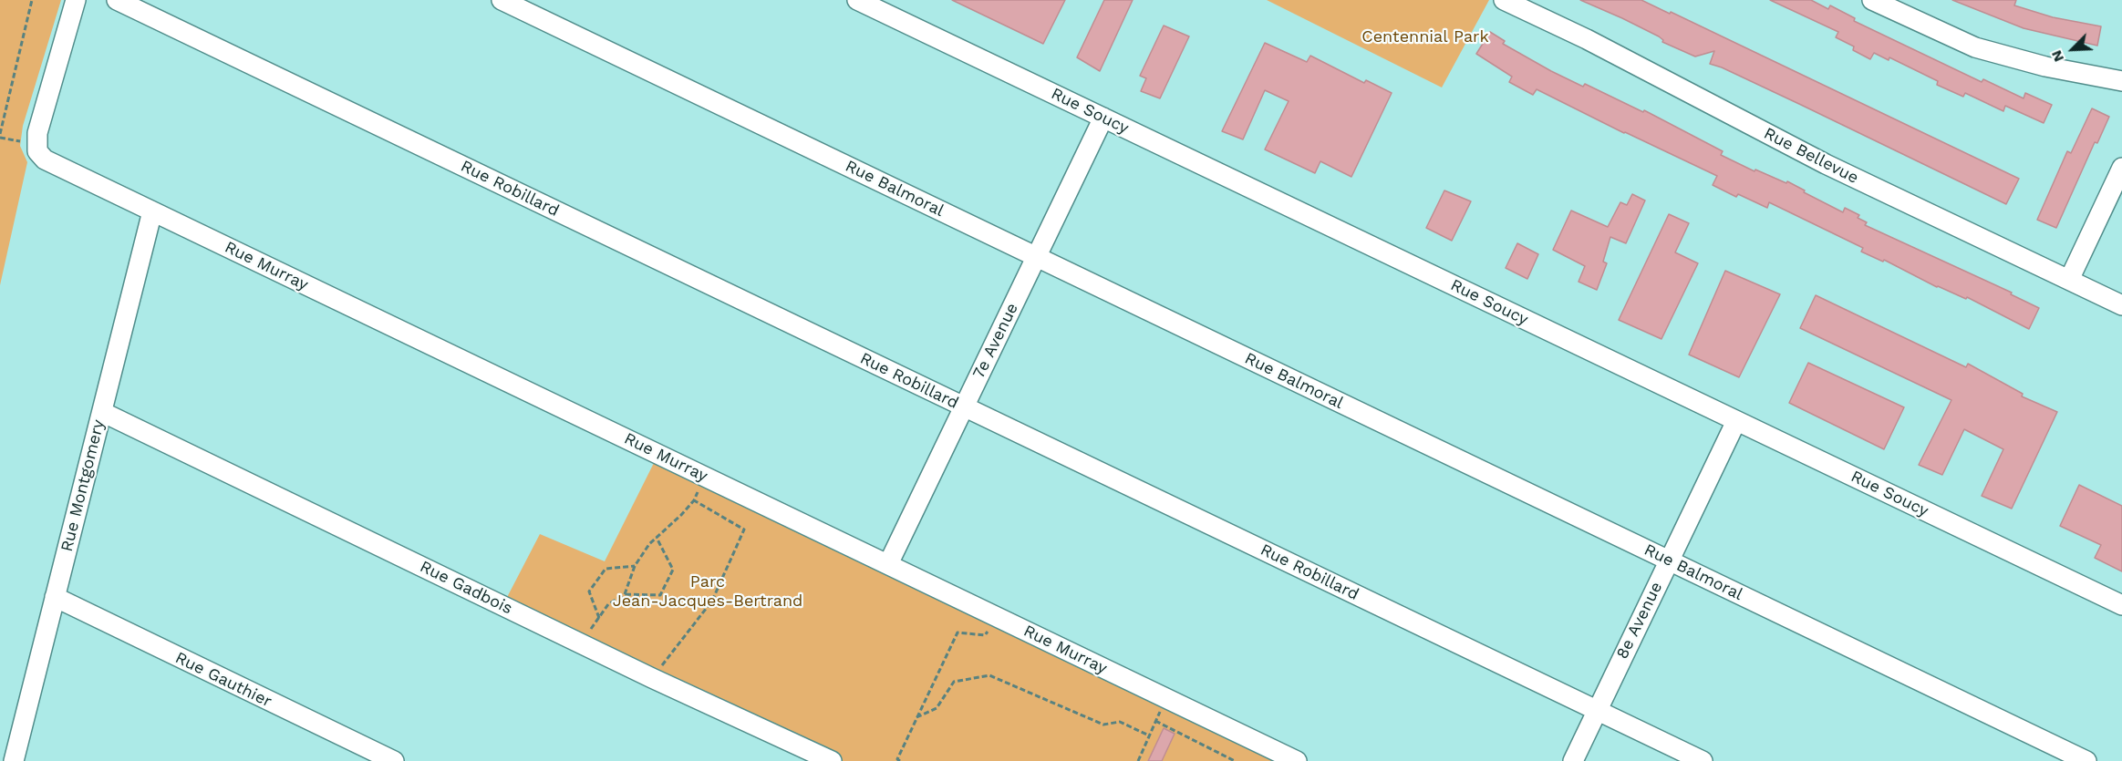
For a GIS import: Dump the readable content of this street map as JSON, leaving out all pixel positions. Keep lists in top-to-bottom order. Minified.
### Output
{"streets":{"street":["Rue Soucy","Rue Bellevue","Rue Robillard","Rue Balmoral","Rue Murray","7e Avenue","Rue Montgomery","Rue Gadbois","8e Avenue","Rue Gauthier"]},"crossings":[["Rue Soucy","7e Avenue"],["Rue Soucy","8e Avenue"],["Rue Robillard","7e Avenue"],["Rue Robillard","8e Avenue"],["Rue Balmoral","7e Avenue"],["Rue Balmoral","8e Avenue"],["Rue Murray","7e Avenue"],["Rue Murray","Rue Montgomery"],["Rue Montgomery","Rue Gadbois"],["Rue Montgomery","Rue Gauthier"]],"parks":["Centennial Park","Parc Jean-Jacques-Bertrand"],"north":"bottom left"}
